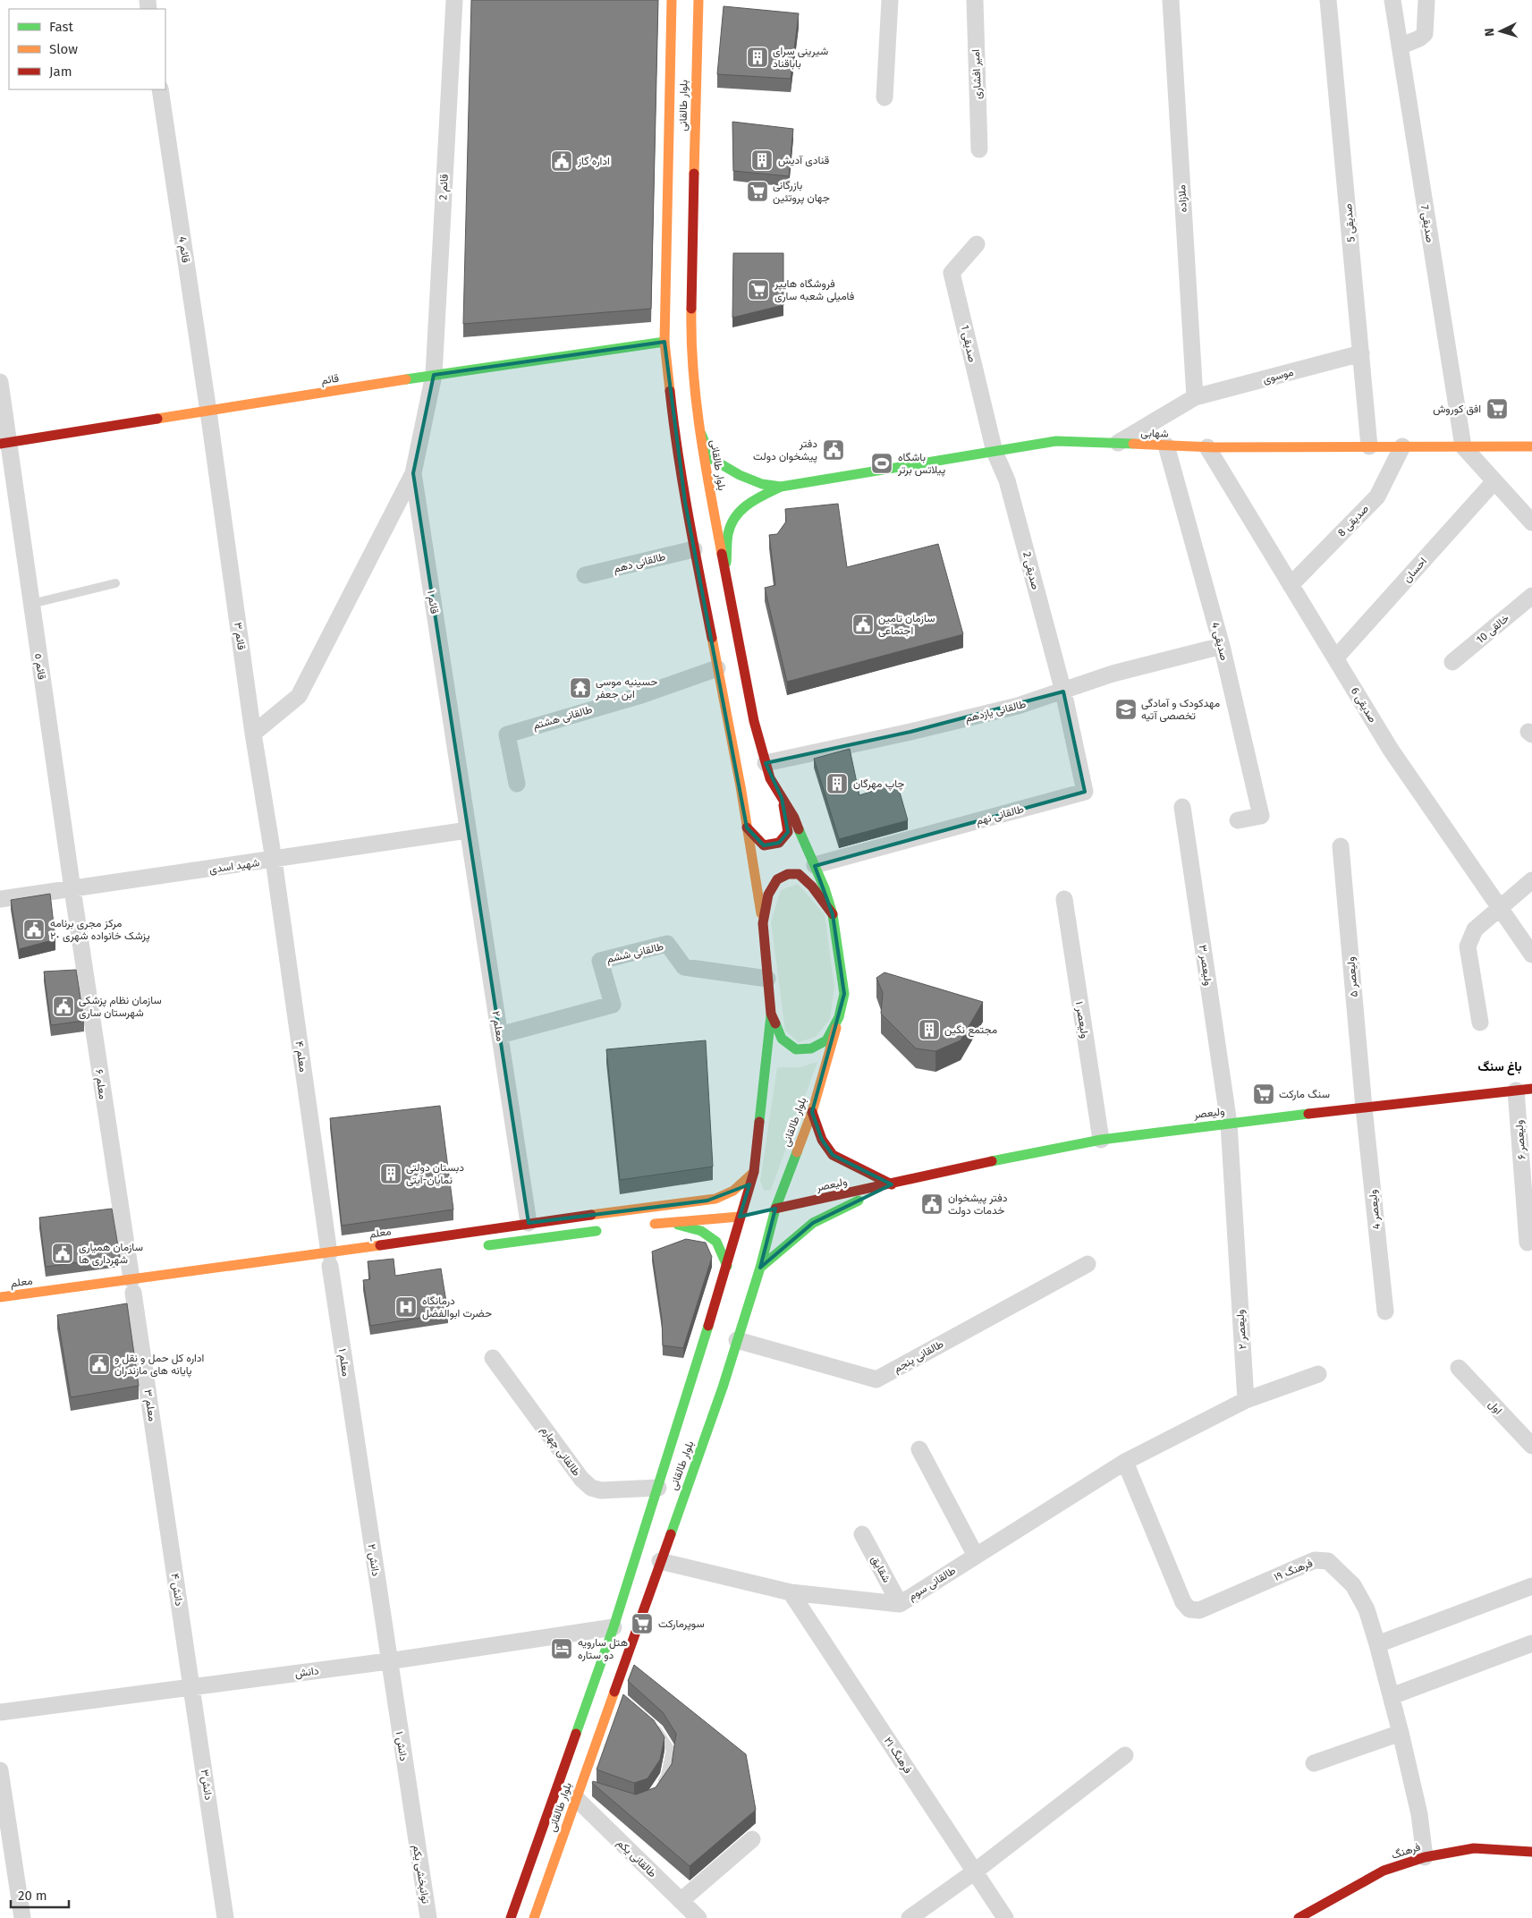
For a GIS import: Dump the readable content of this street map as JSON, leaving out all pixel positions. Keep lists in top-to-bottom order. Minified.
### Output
{"streets":{"main road":["بلوار طالقانی","قائم","شهابی","ولیعصر","معلم","فرهنگ"],"street":["امیر افشاری","قائم 2","ملازاده","صدیقی 5","صدیقی 7","قائم 4","صدیقی 1","موسوی","صدیقی 8","طالقانی دهم","احسان","صدیقی 2","قائم ١","خالقی 10","قائم ٣","صدیقی 4","قائم ٥","صدیقی 6","طالقانی یازدهم","طالقانی هشتم","طالقانی نهم","شهید اسدی","طالقانی ششم","ولیعصر ٣","ولیعصر ۵","ولیعصر ١","معلم ٢","معلم ۴","معلم ۶","ولیعصر ۶","ولیعصر 4","ولیعصر ٢","طالقانی پنجم","معلم ١","معلم ۳","اول","طالقانی چهارم","دانش ٢","شقایق","فرهنگ ۱۹","طالقانی سوم","دانش ۴","دانش","دانش ١","فرهنگ ۲۱","دانش٣","طالقانی یکم","توانبخشی یکم"]},"crossings":[["بلوار طالقانی","قائم"],["بلوار طالقانی","طالقانی دهم"],["بلوار طالقانی","طالقانی یازدهم"],["بلوار طالقانی","طالقانی هشتم"],["بلوار طالقانی","طالقانی نهم"],["بلوار طالقانی","ولیعصر"],["بلوار طالقانی","معلم"],["بلوار طالقانی","طالقانی پنجم"],["بلوار طالقانی","طالقانی چهارم"],["بلوار طالقانی","طالقانی سوم"],["بلوار طالقانی","دانش"],["بلوار طالقانی","طالقانی یکم"],["قائم 2","قائم"],["قائم 2","قائم ١"],["ملازاده","موسوی"],["صدیقی 5","موسوی"],["صدیقی 5","شهابی"],["صدیقی 7","شهابی"],["قائم 4","قائم"],["قائم 4","قائم ٣"],["صدیقی 1","شهابی"],["صدیقی 1","صدیقی 2"],["موسوی","شهابی"],["قائم","قائم ١"],["قائم","قائم ٣"],["قائم","قائم ٥"],["شهابی","صدیقی 8"],["شهابی","صدیقی 2"],["شهابی","صدیقی 4"],["شهابی","صدیقی 6"],["صدیقی 8","صدیقی 6"],["احسان","صدیقی 6"],["صدیقی 2","طالقانی یازدهم"],["صدیقی 2","طالقانی نهم"],["قائم ١","شهید اسدی"],["قائم ١","معلم ٢"],["قائم ٣","شهید اسدی"],["قائم ٣","معلم ۴"],["صدیقی 4","طالقانی یازدهم"],["قائم ٥","شهید اسدی"],["قائم ٥","معلم ۶"],["طالقانی یازدهم","طالقانی نهم"],["شهید اسدی","معلم ٢"],["شهید اسدی","معلم ۴"],["شهید اسدی","معلم ۶"],["طالقانی ششم","معلم ٢"],["ولیعصر ٣","ولیعصر"],["ولیعصر ٣","ولیعصر ٢"],["ولیعصر ۵","ولیعصر"],["ولیعصر ۵","ولیعصر 4"],["ولیعصر ١","ولیعصر"],["معلم ٢","معلم"],["معلم ۴","معلم"],["معلم ۴","معلم ١"],["معلم ۶","معلم"],["معلم ۶","معلم ۳"],["ولیعصر","ولیعصر ۶"],["ولیعصر","ولیعصر 4"],["ولیعصر","ولیعصر ٢"],["معلم","معلم ١"],["معلم","معلم ۳"],["معلم ١","دانش ٢"],["معلم ۳","دانش ۴"],["دانش ٢","دانش"],["دانش ٢","دانش ١"],["شقایق","طالقانی سوم"],["فرهنگ ۱۹","طالقانی سوم"],["فرهنگ ۱۹","فرهنگ"],["طالقانی سوم","فرهنگ ۲۱"],["دانش ۴","دانش"],["دانش ۴","دانش٣"],["دانش","دانش ١"],["دانش","دانش٣"],["دانش ١","توانبخشی یکم"]],"districts":["باغ سنگ"],"places":{"building":["شیرینی سرای باباقناد","قنادی آدیش","چاپ مهرگان","مجتمع نگین","دبستان دولتی نمایان-آیتی"],"public building":["اداره گاز","دفتر پیشخوان دولت","سازمان تامین اجتماعی","مرکز مجری برنامه پزشک خانواده شهری ٢٠","سازمان نظام پزشکی شهرستان ساری","دفتر پیشخوان خدمات دولت","سازمان همیاری شهرداری ها","اداره کل حمل و نقل و پایانه های مازندران"],"supermarket":["بازرگانی جهان پروتئین","فروشگاه هایپر فامیلی شعبه ساری","افق کوروش","سنگ مارکت","سوپرمارکت"],"sports":["باشگاه پیلاتس برتر"],"temple":["حسینیه موسی ابن جعفر"],"school or university":["مهدکودک و آمادگی تخصصی آتیه"],"hospital":["درمانگاه حضرت ابوالفضل"],"hotel":["هتل سارویه دو ستاره"]},"legend":["Fast","Slow","Jam"],"scale_bar":"20 m","north":"left"}
